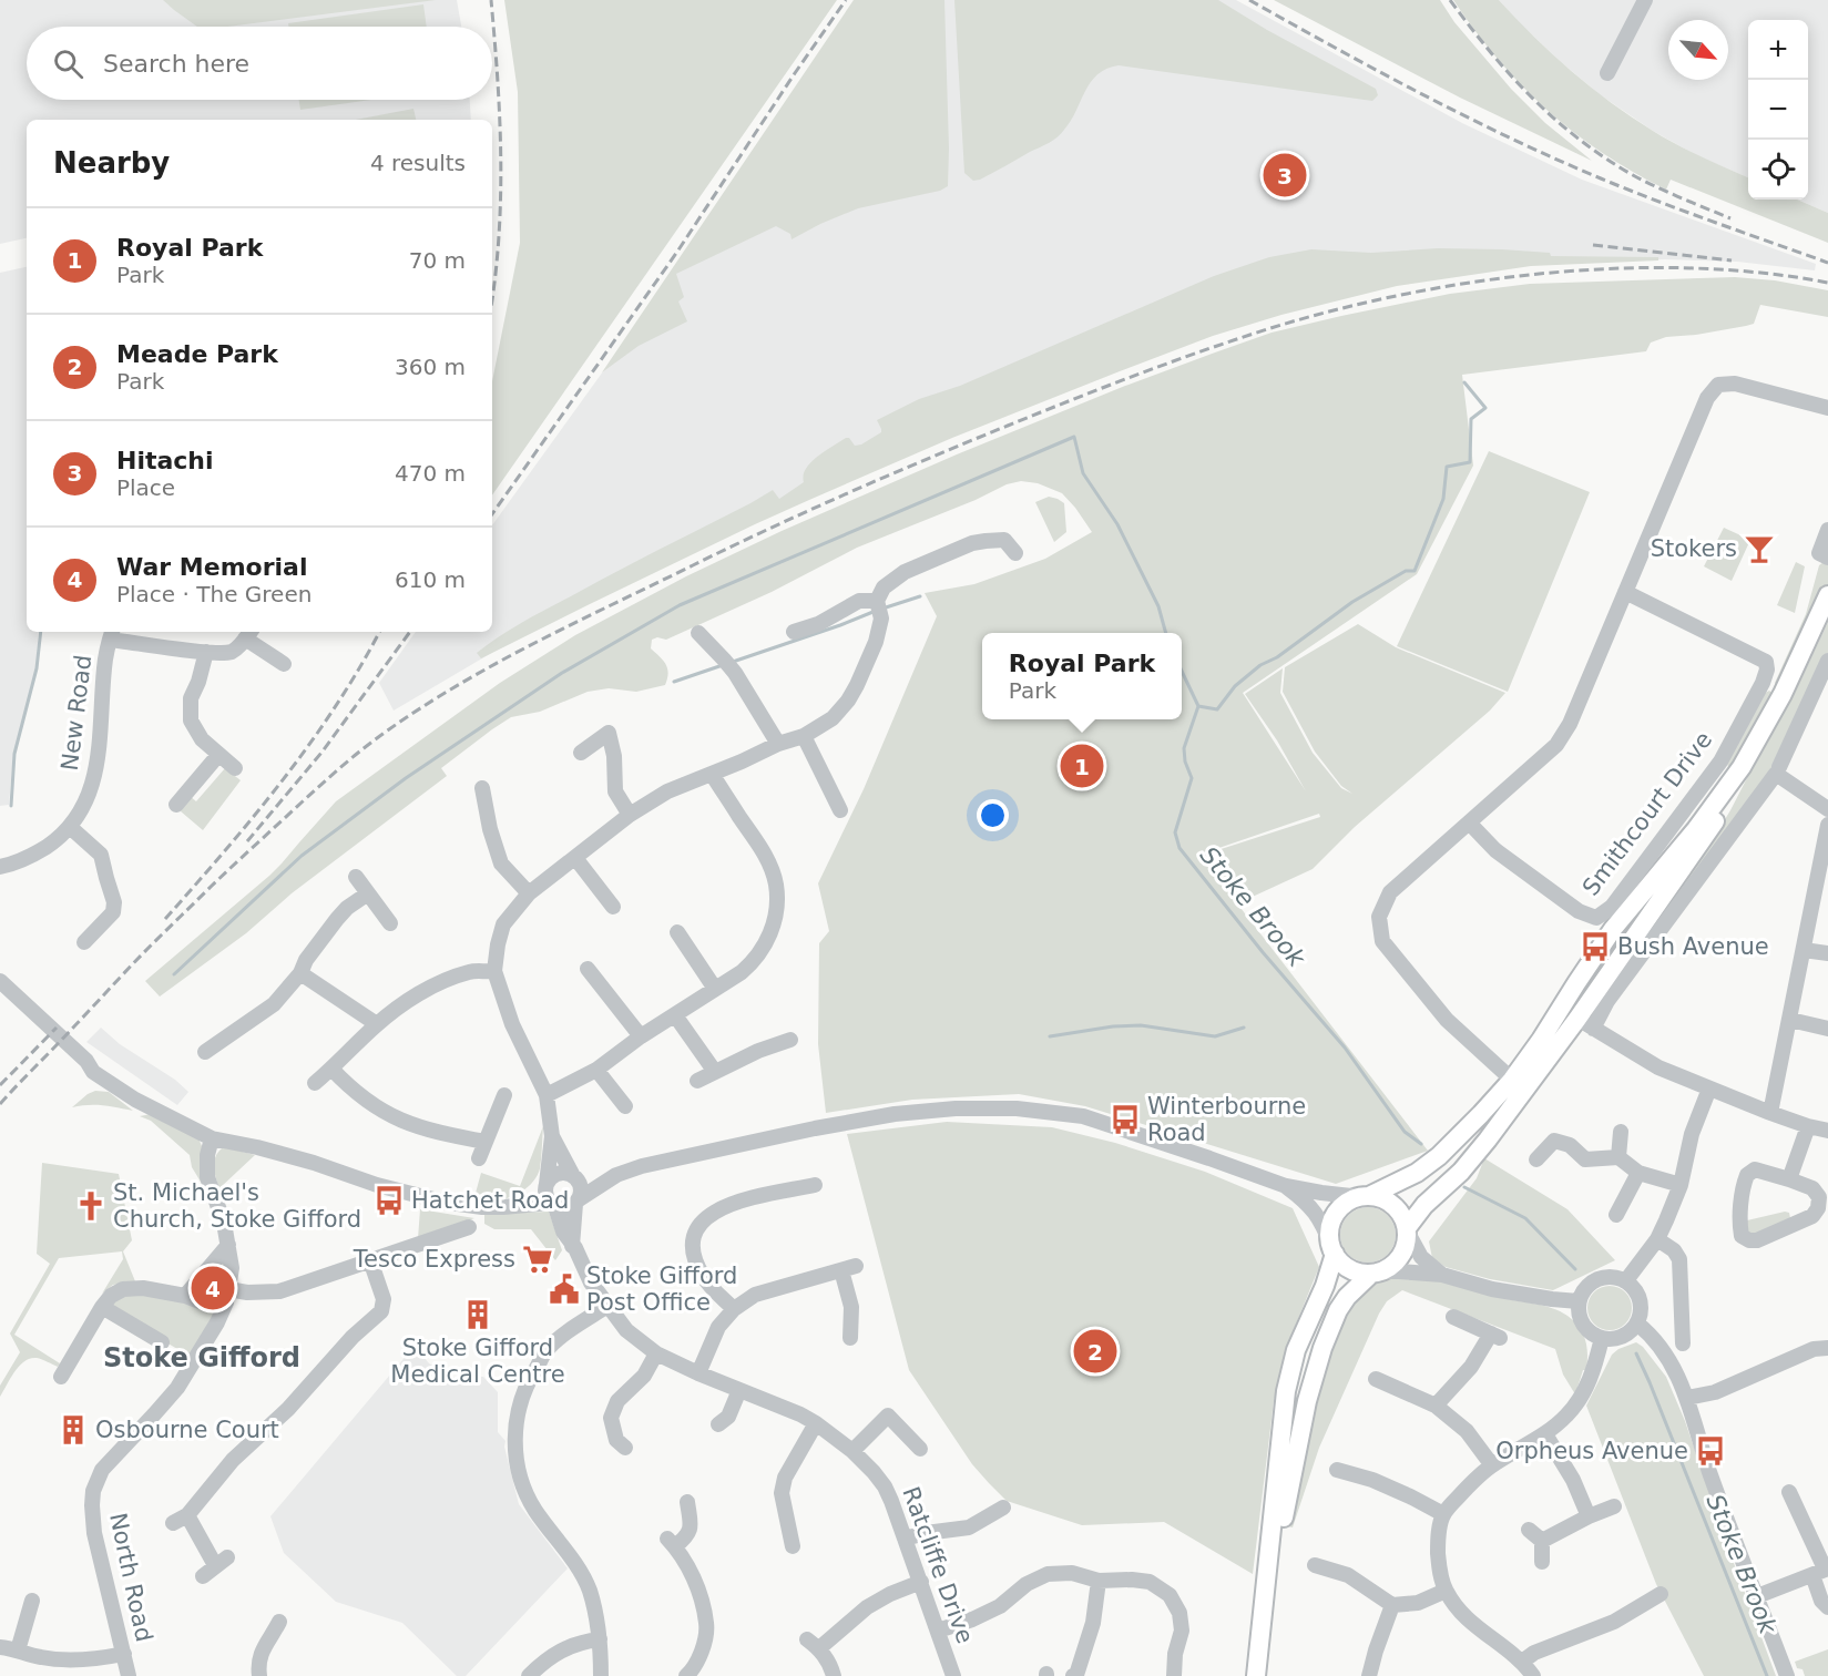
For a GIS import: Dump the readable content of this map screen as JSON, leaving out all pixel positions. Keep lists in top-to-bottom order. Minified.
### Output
{"streets":{"street":["New Road","Smithcourt Drive","Ratcliffe Drive","North Road"]},"districts":["Stoke Gifford"],"water":["Stoke Brook"],"places":{"bar":["Stokers"],"bus stop":["Bush Avenue","Winterbourne Road","Hatchet Road","Orpheus Avenue"],"church":["St. Michael's Church, Stoke Gifford"],"supermarket":["Tesco Express"],"public building":["Stoke Gifford Post Office"],"building":["Stoke Gifford Medical Centre","Osbourne Court"]},"north":"bottom right","page":{"map_buttons":["+","−"],"search":"Search here","heading":["Nearby","4 results"],"pins":["3","1","4","2"],"list":[{"mark":"1","name":"Royal Park","note":"Park","value":"70 m"},{"mark":"2","name":"Meade Park","note":"Park","value":"360 m"},{"mark":"3","name":"Hitachi","note":"Place","value":"470 m"},{"mark":"4","name":"War Memorial","note":"Place · The Green","value":"610 m"}],"popup":["Royal Park","Park"]}}
